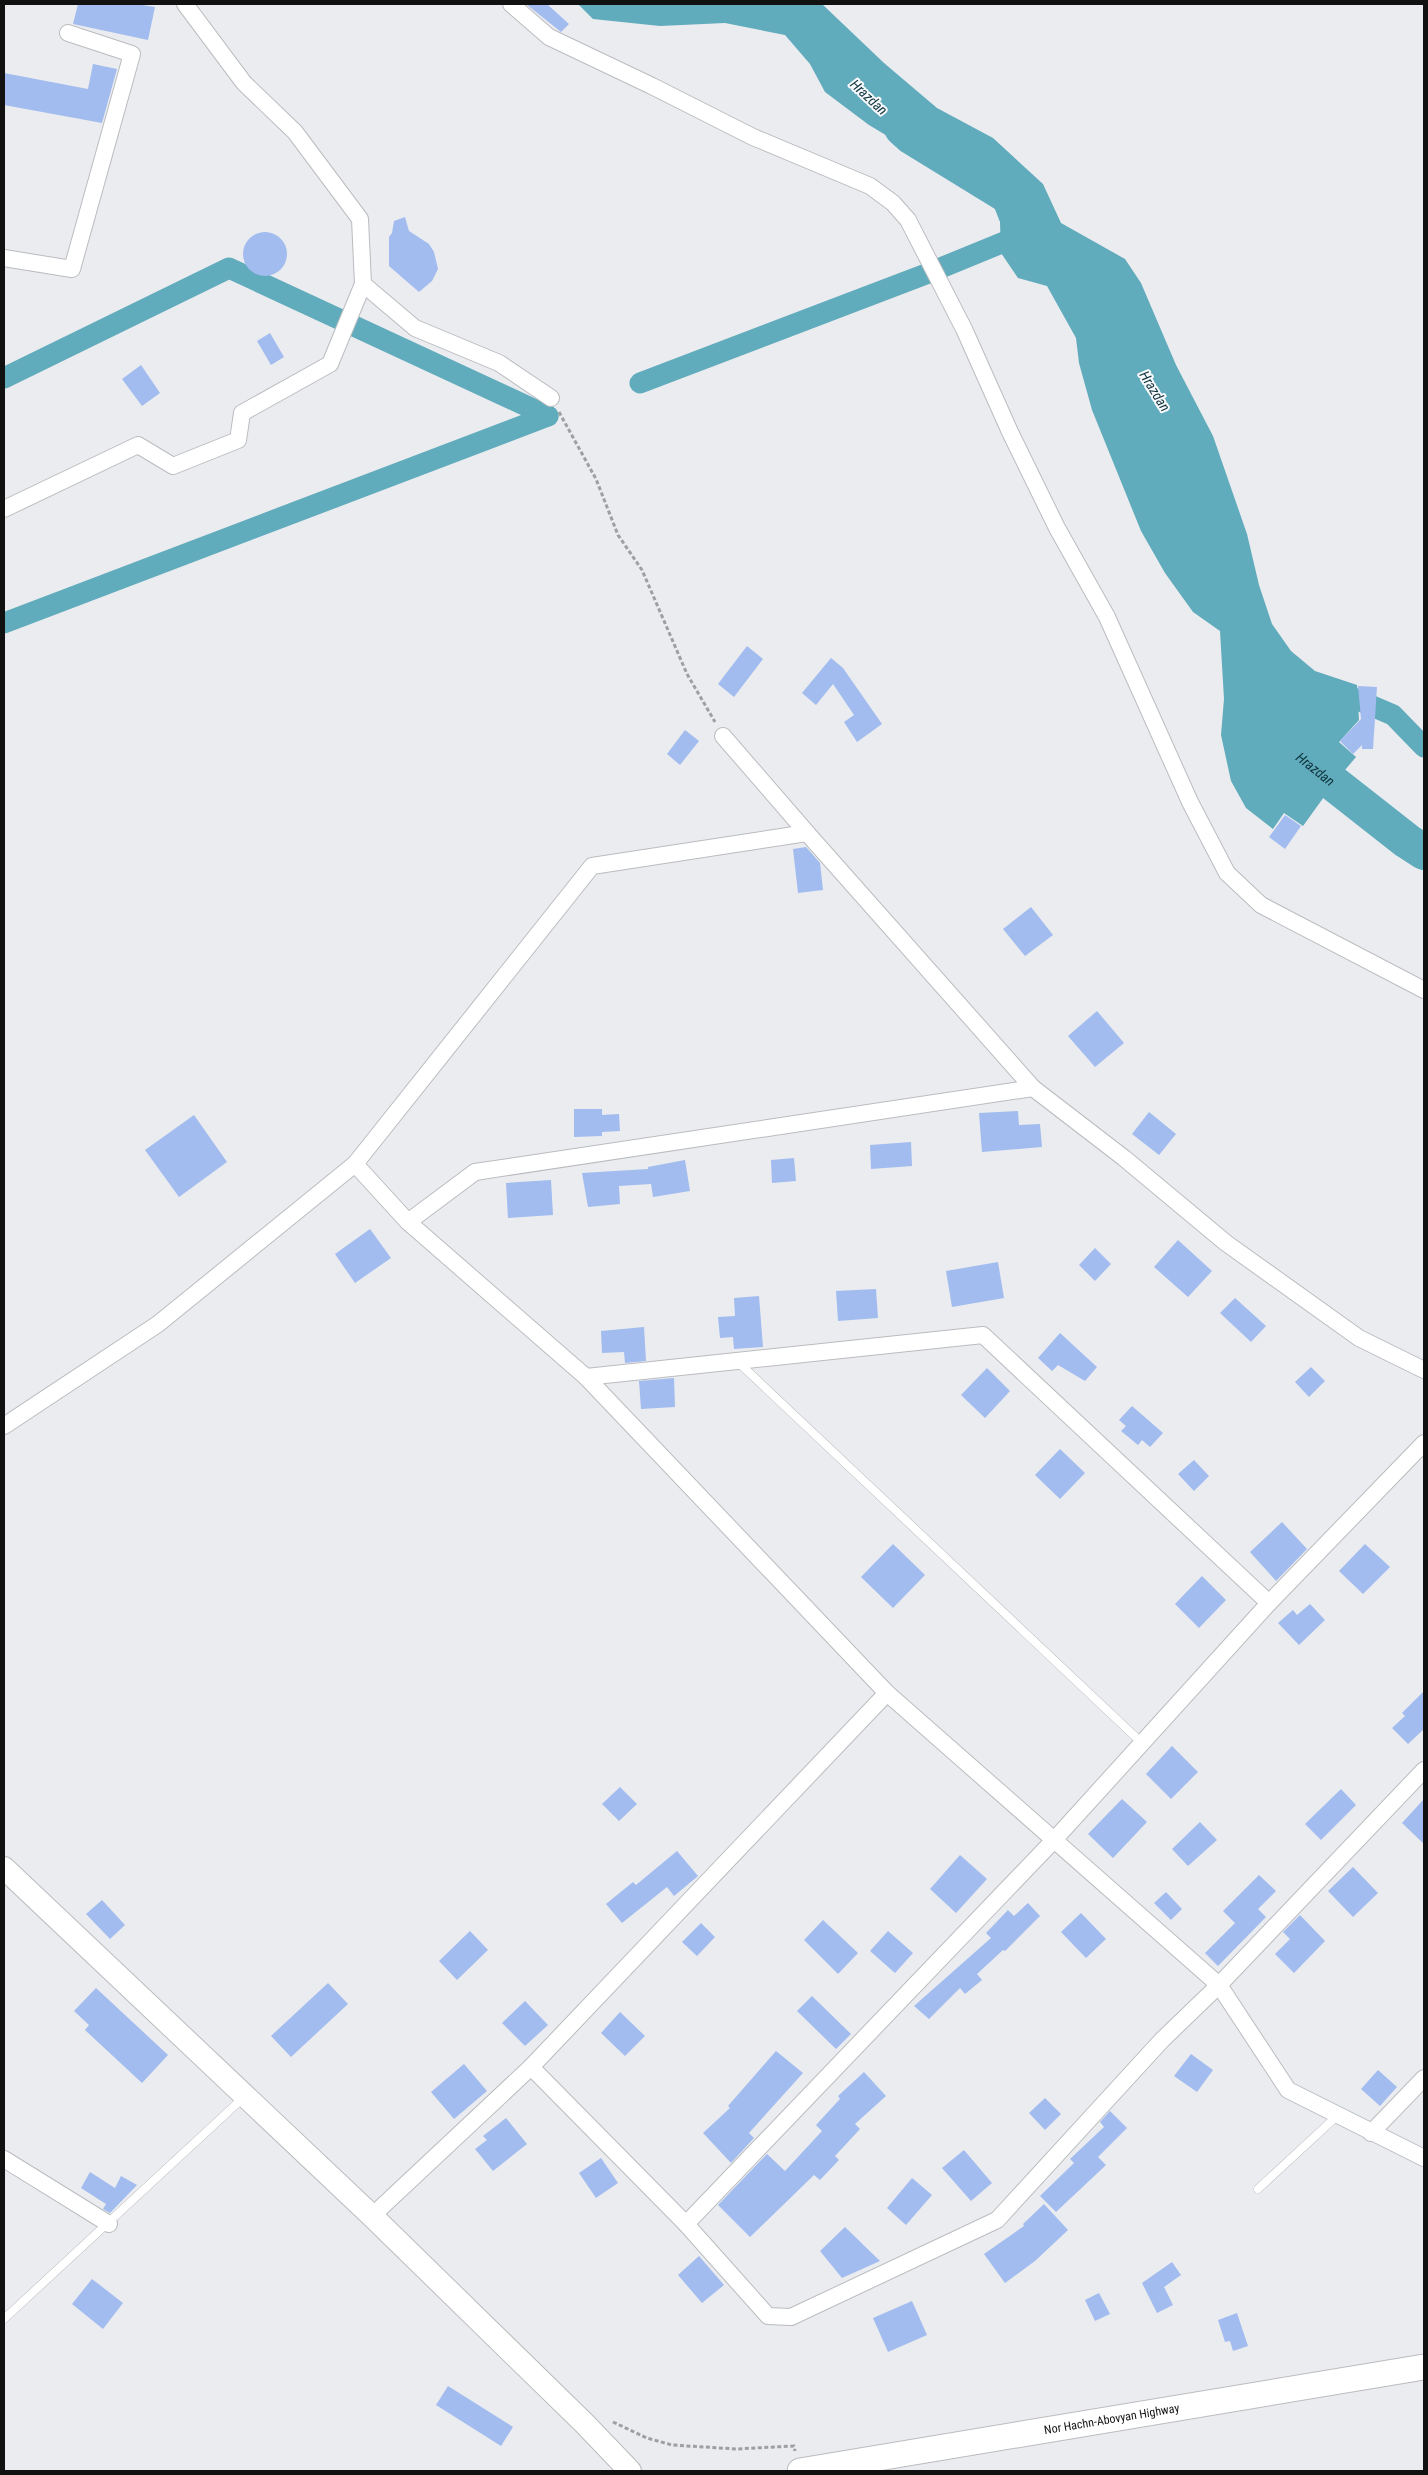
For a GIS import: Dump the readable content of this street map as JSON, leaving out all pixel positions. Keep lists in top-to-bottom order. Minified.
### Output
{"streets":{"main road":["Nor Hachn-Abovyan Highway"]},"water":["Hrazdan"]}
